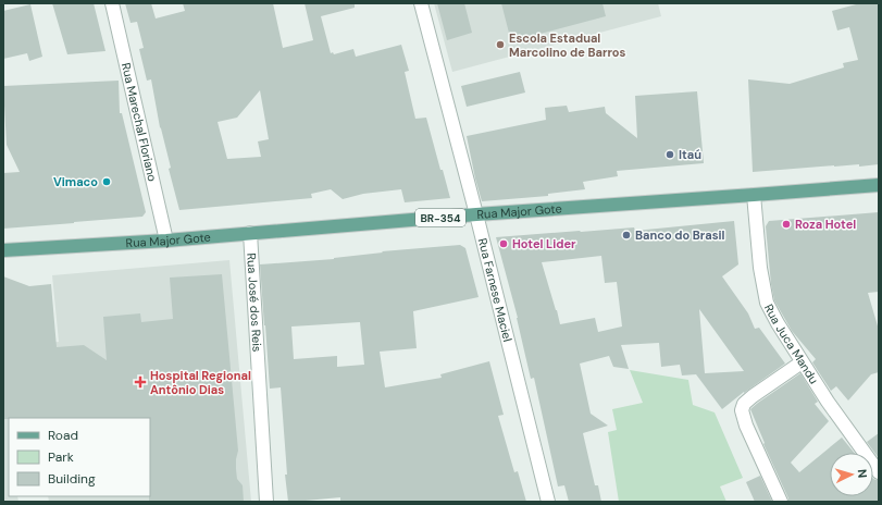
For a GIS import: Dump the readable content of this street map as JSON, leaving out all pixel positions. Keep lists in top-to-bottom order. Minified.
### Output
{"streets":{"main road":["Rua Major Gote","BR-354"],"street":["Rua Marechal Floriano","Rua Farnese Maciel","Rua José dos Reis","Rua Juca Mandu"]},"crossings":[["Rua Marechal Floriano","Rua Major Gote"],["Rua Major Gote","Rua Farnese Maciel"],["Rua Major Gote","Rua José dos Reis"],["Rua Major Gote","Rua Juca Mandu"]],"places":{"other":["Escola Estadual Marcolino de Barros","Itaú","Vimaco","Roza Hotel","Banco do Brasil","Hotel Lider"],"health":["Hospital Regional Antônio Dias"]},"legend":["Road","Park","Building"],"north":"right"}
